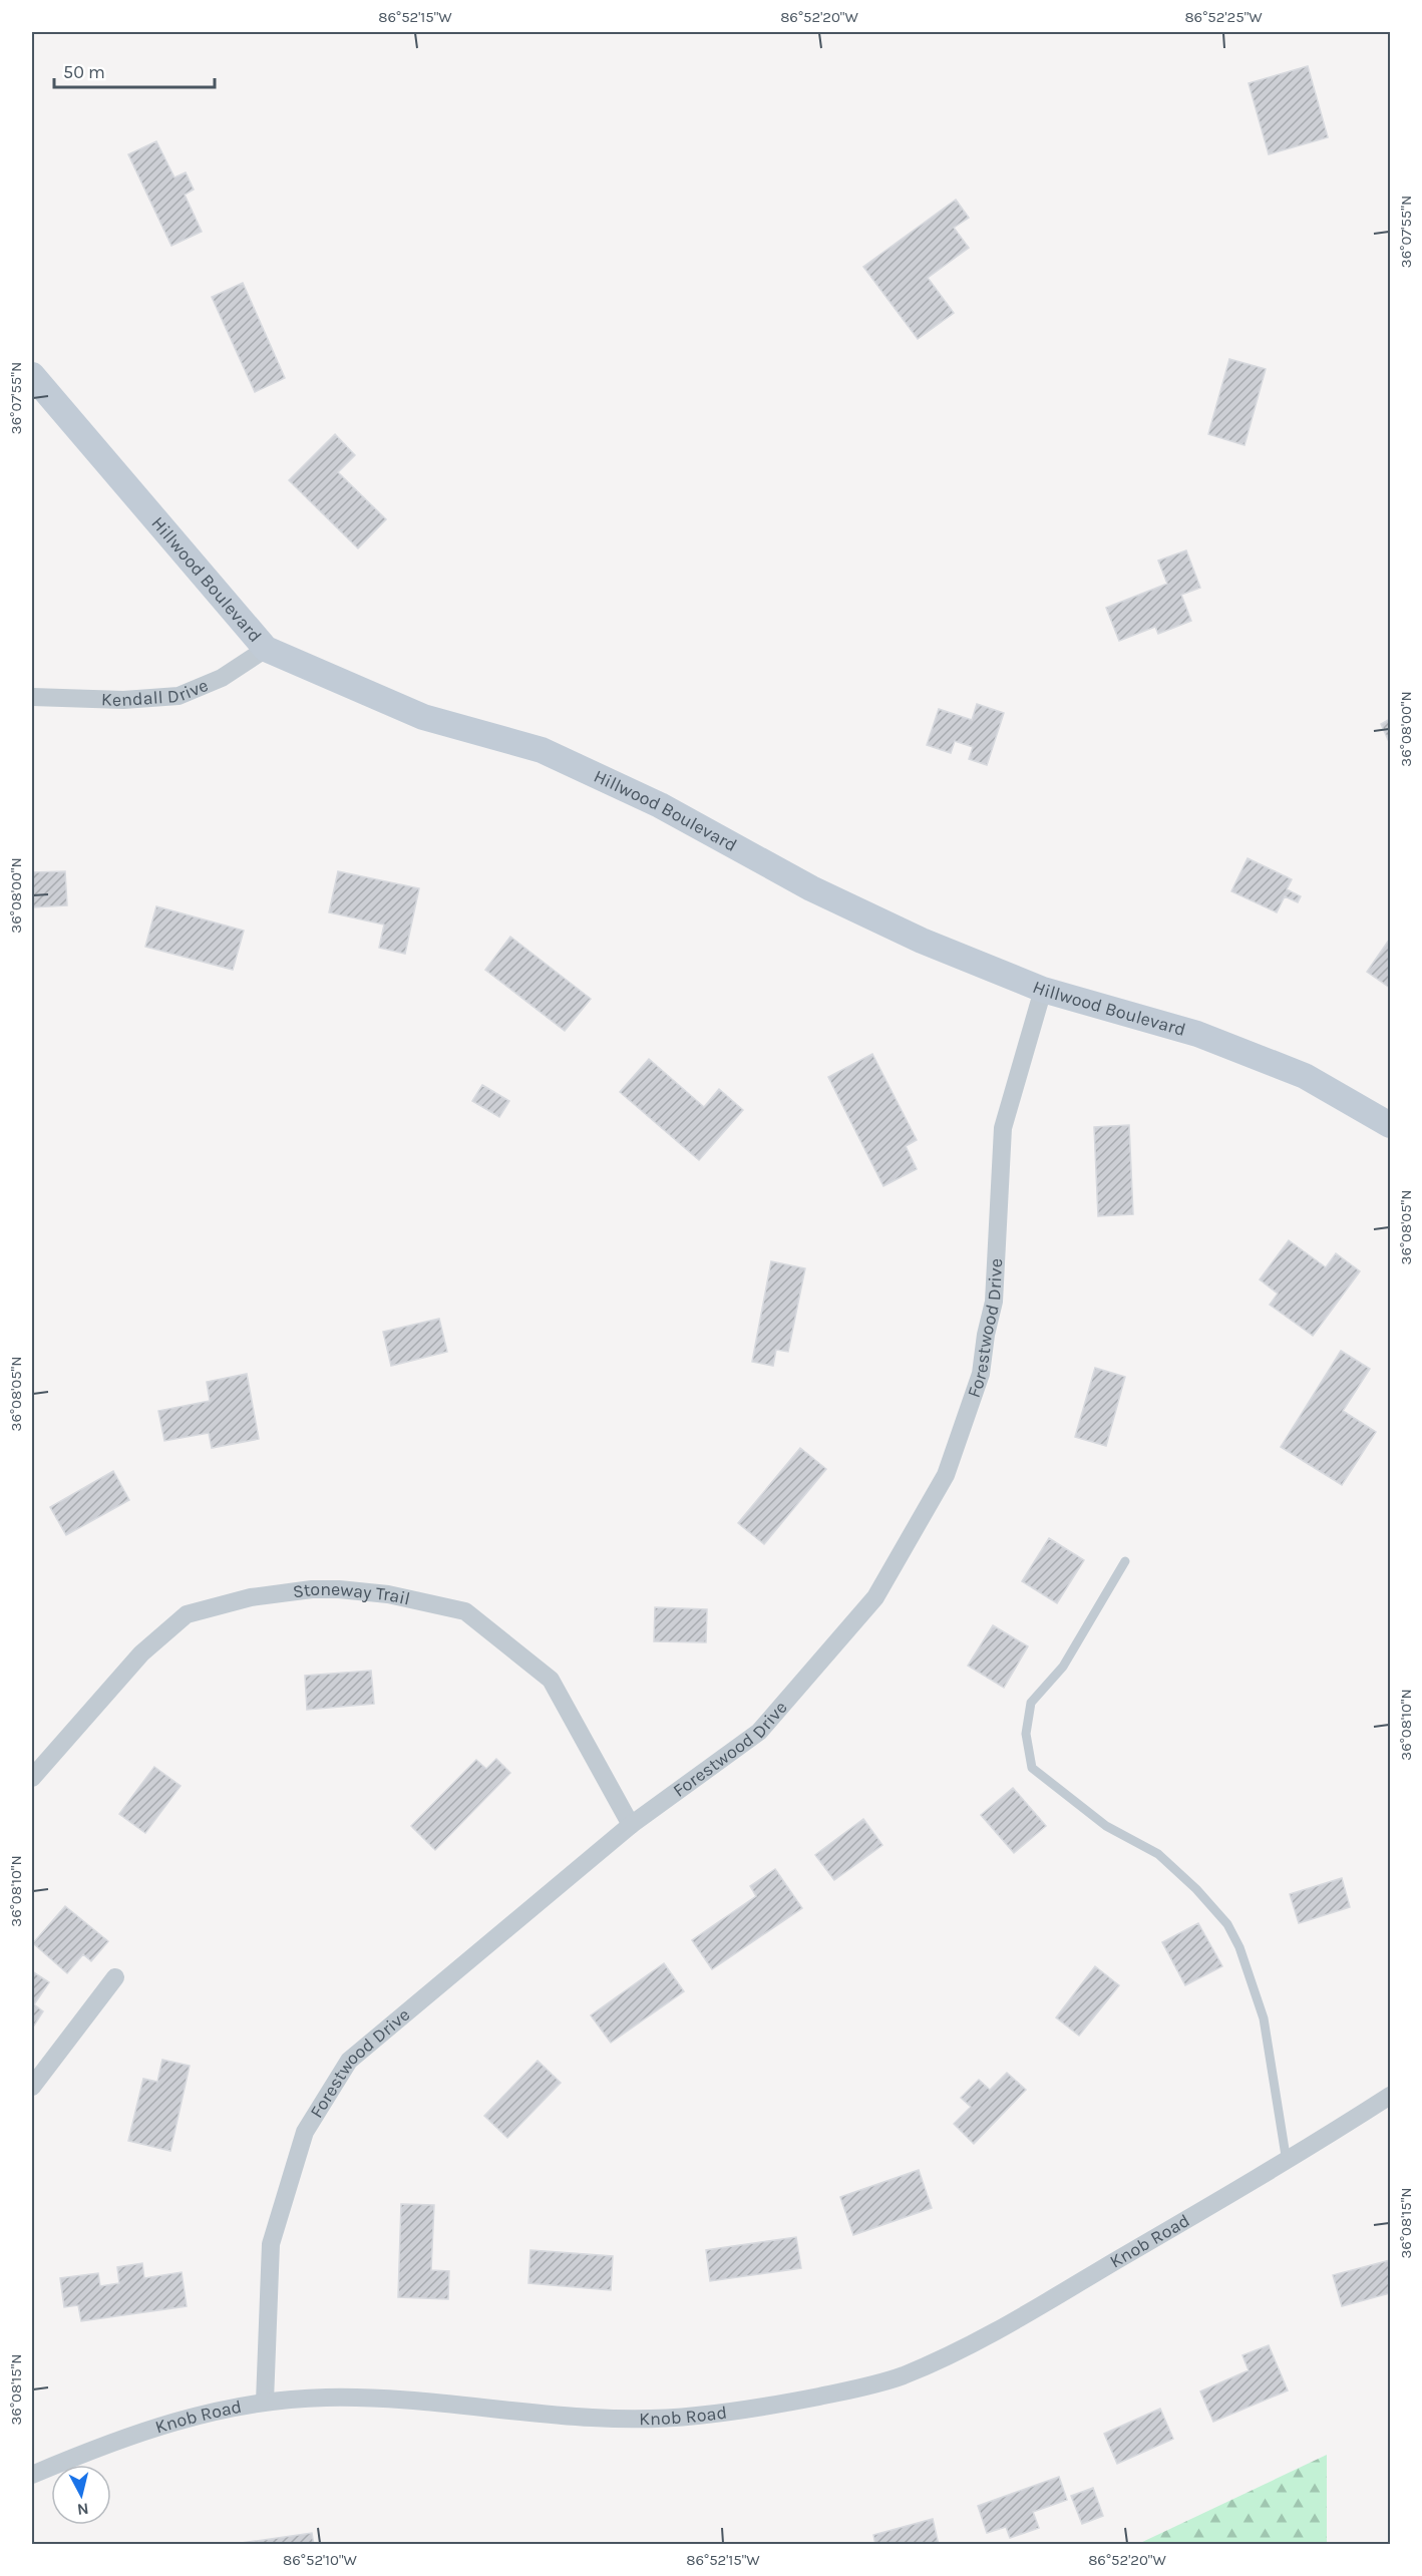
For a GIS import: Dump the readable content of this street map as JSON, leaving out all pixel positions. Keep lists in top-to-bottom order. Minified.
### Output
{"streets":{"street":["Hillwood Boulevard","Kendall Drive","Forestwood Drive","Stoneway Trail","Knob Road"]},"crossings":[["Hillwood Boulevard","Kendall Drive"],["Hillwood Boulevard","Forestwood Drive"],["Forestwood Drive","Stoneway Trail"],["Forestwood Drive","Knob Road"]],"scale_bar":"50 m","north":"bottom","coordinates":["86°52'15\"W","86°52'20\"W","86°52'25\"W","36°07'55\"N","36°08'00\"N","36°08'05\"N","36°08'10\"N","36°08'15\"N","86°52'10\"W"]}
